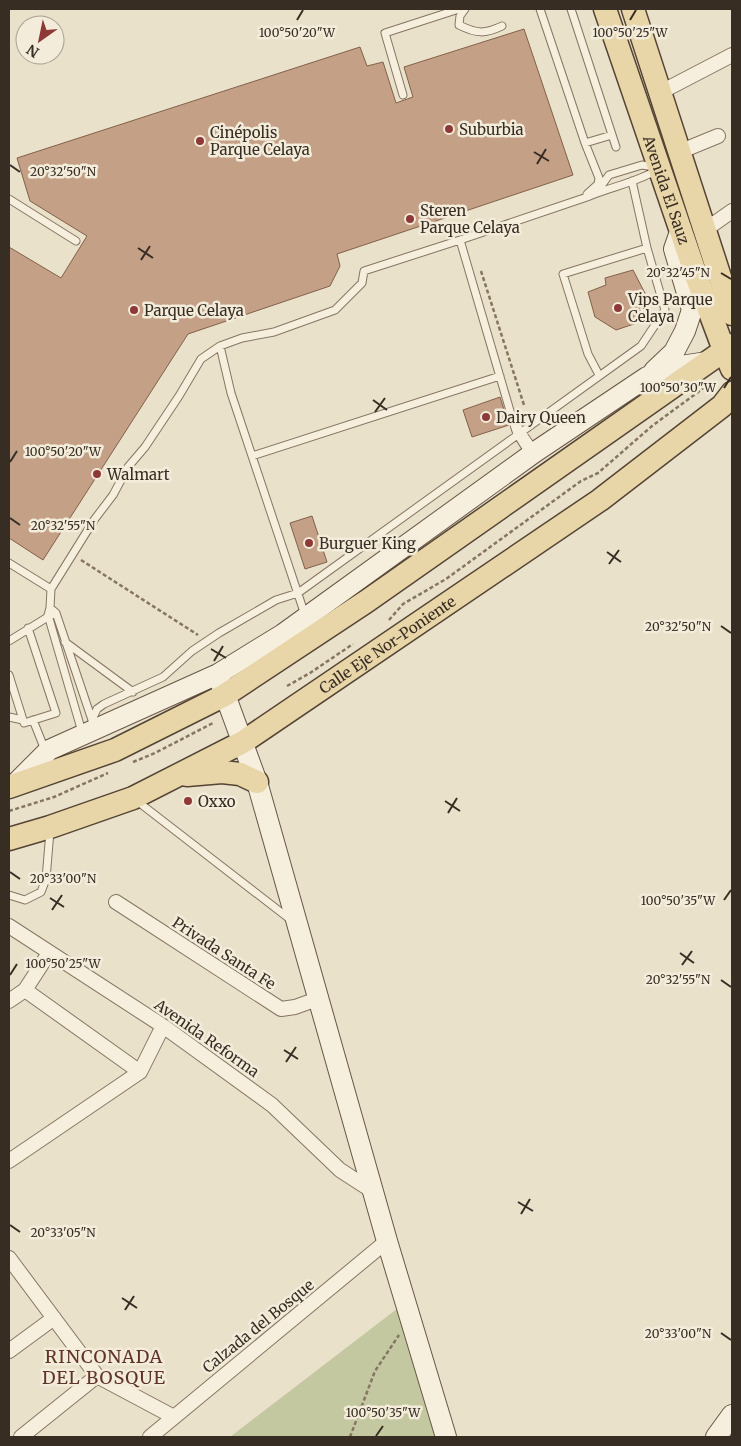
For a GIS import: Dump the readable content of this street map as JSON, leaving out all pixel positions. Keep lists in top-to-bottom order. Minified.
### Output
{"streets":{"main road":["Avenida El Sauz","Calle Eje Nor-Poniente"],"street":["Privada Santa Fe","Avenida Reforma","Calzada del Bosque"]},"districts":["RINCONADA DEL BOSQUE"],"places":["Suburbia","Cinépolis Parque Celaya","Steren Parque Celaya","Vips Parque Celaya","Parque Celaya","Dairy Queen","Walmart","Burguer King","Oxxo"],"north":"bottom left","coordinates":["100°50'20\"W","100°50'25\"W","20°32'50\"N","20°32'45\"N","100°50'30\"W","20°32'55\"N","20°33'00\"N","100°50'35\"W","20°33'05\"N"]}
